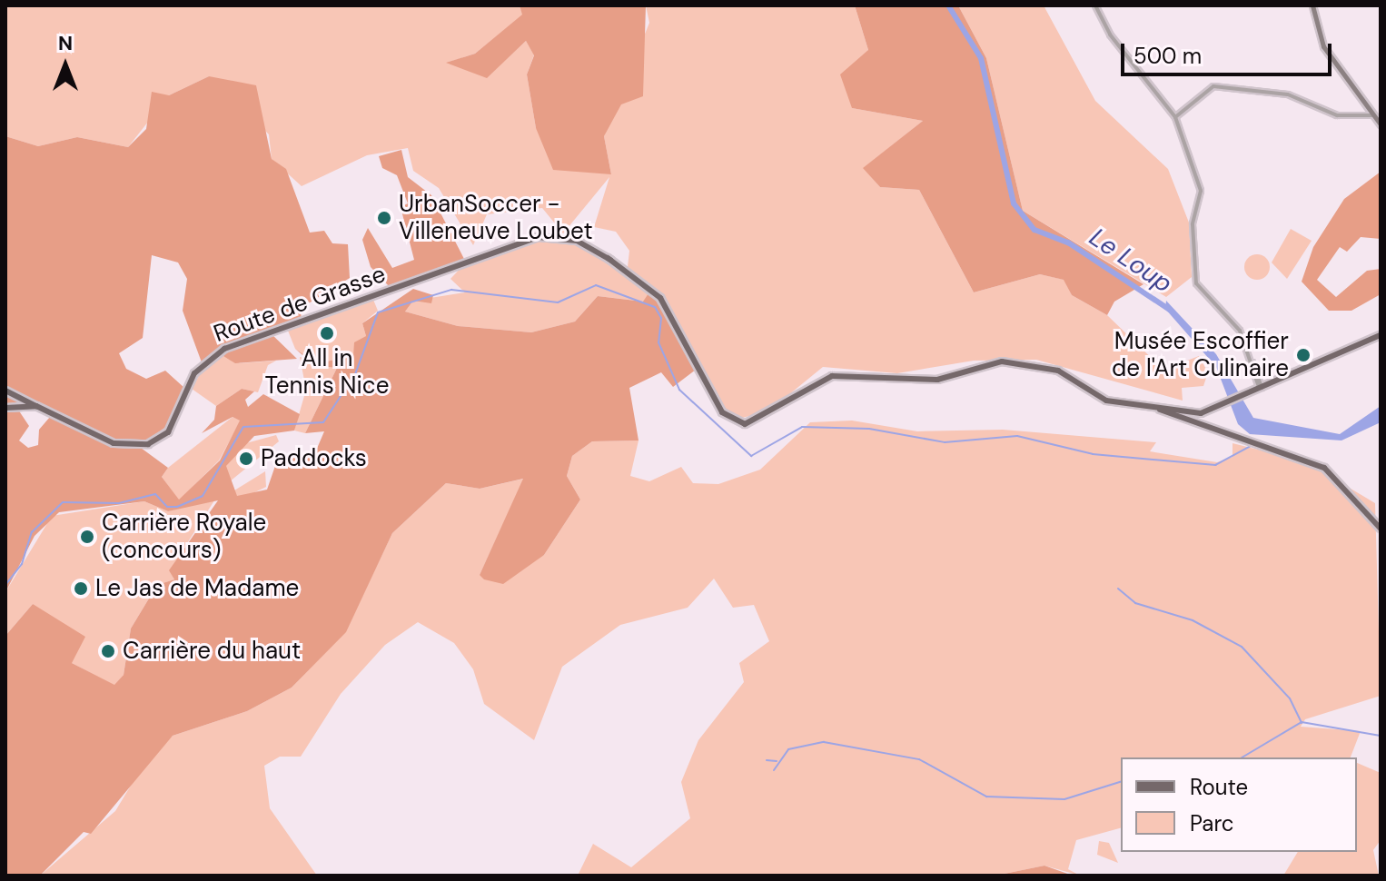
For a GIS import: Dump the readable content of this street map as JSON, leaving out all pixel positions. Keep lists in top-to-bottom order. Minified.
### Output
{"streets":{"main road":["Route de Grasse"]},"water":["Le Loup"],"places":["UrbanSoccer - Villeneuve Loubet","All in Tennis Nice","Musée Escoffier de l'Art Culinaire","Paddocks","Carrière Royale (concours)","Le Jas de Madame","Carrière du haut"],"legend":["Route","Parc"],"scale_bar":"500 m","north":"top"}
